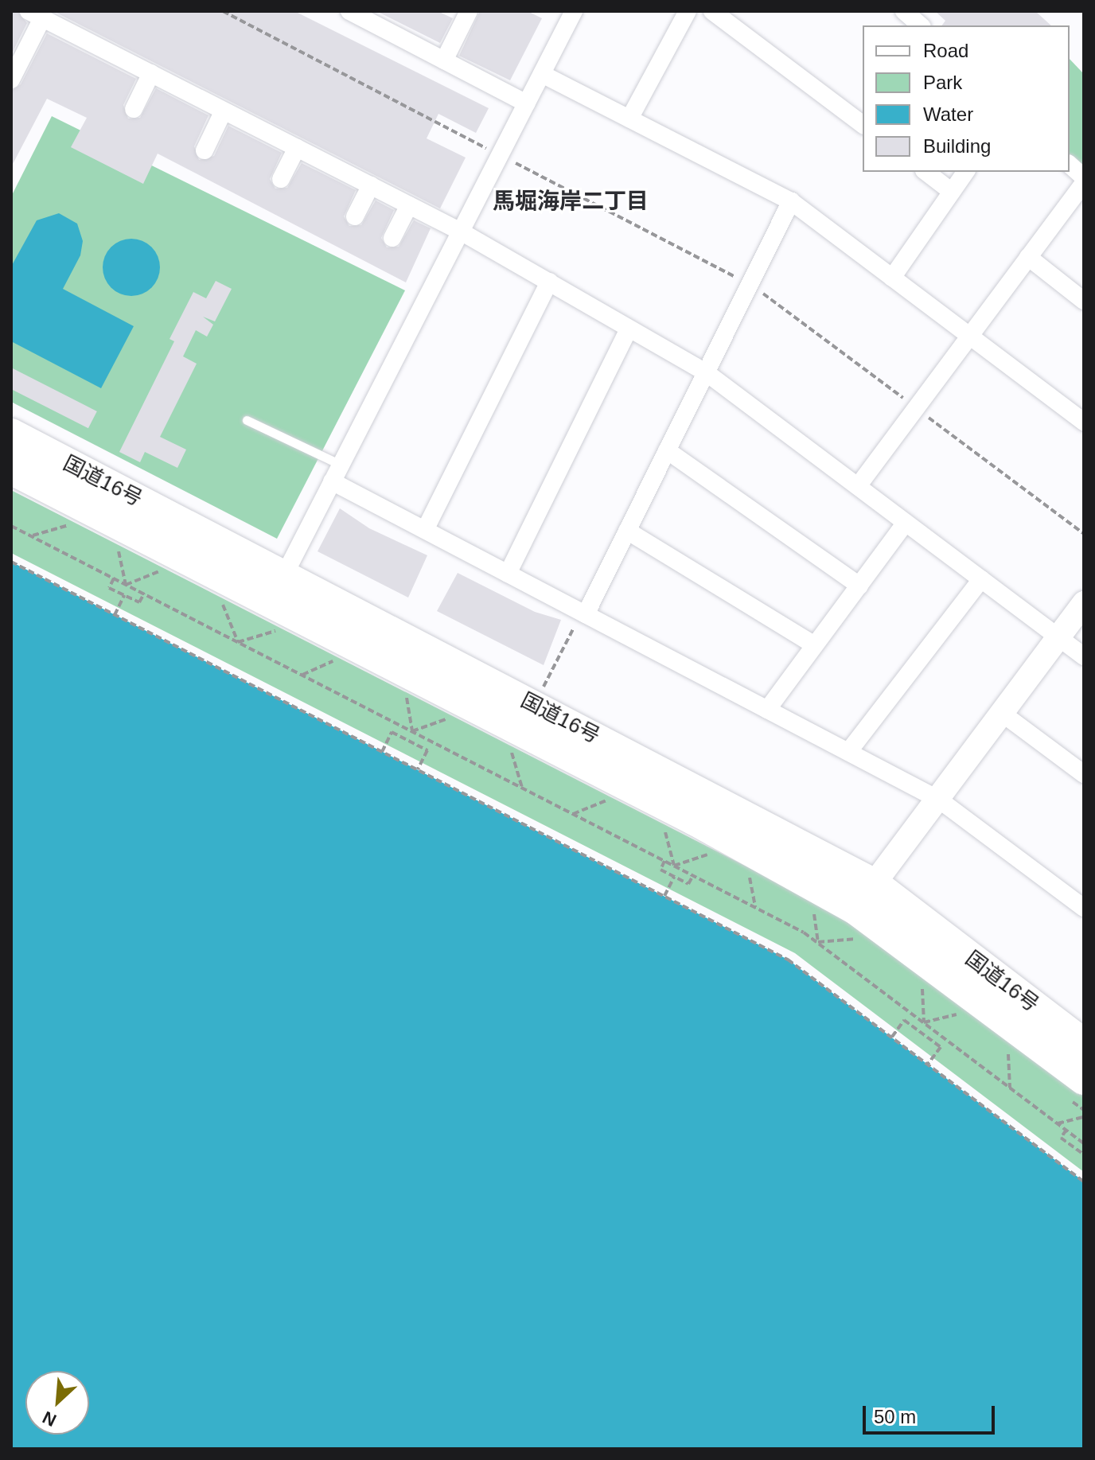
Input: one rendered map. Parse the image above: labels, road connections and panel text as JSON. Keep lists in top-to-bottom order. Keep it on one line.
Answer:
{"streets":{"highway":["国道16号"]},"districts":["馬堀海岸二丁目"],"legend":["Road","Park","Water","Building"],"scale_bar":"50 m","north":"bottom left"}
